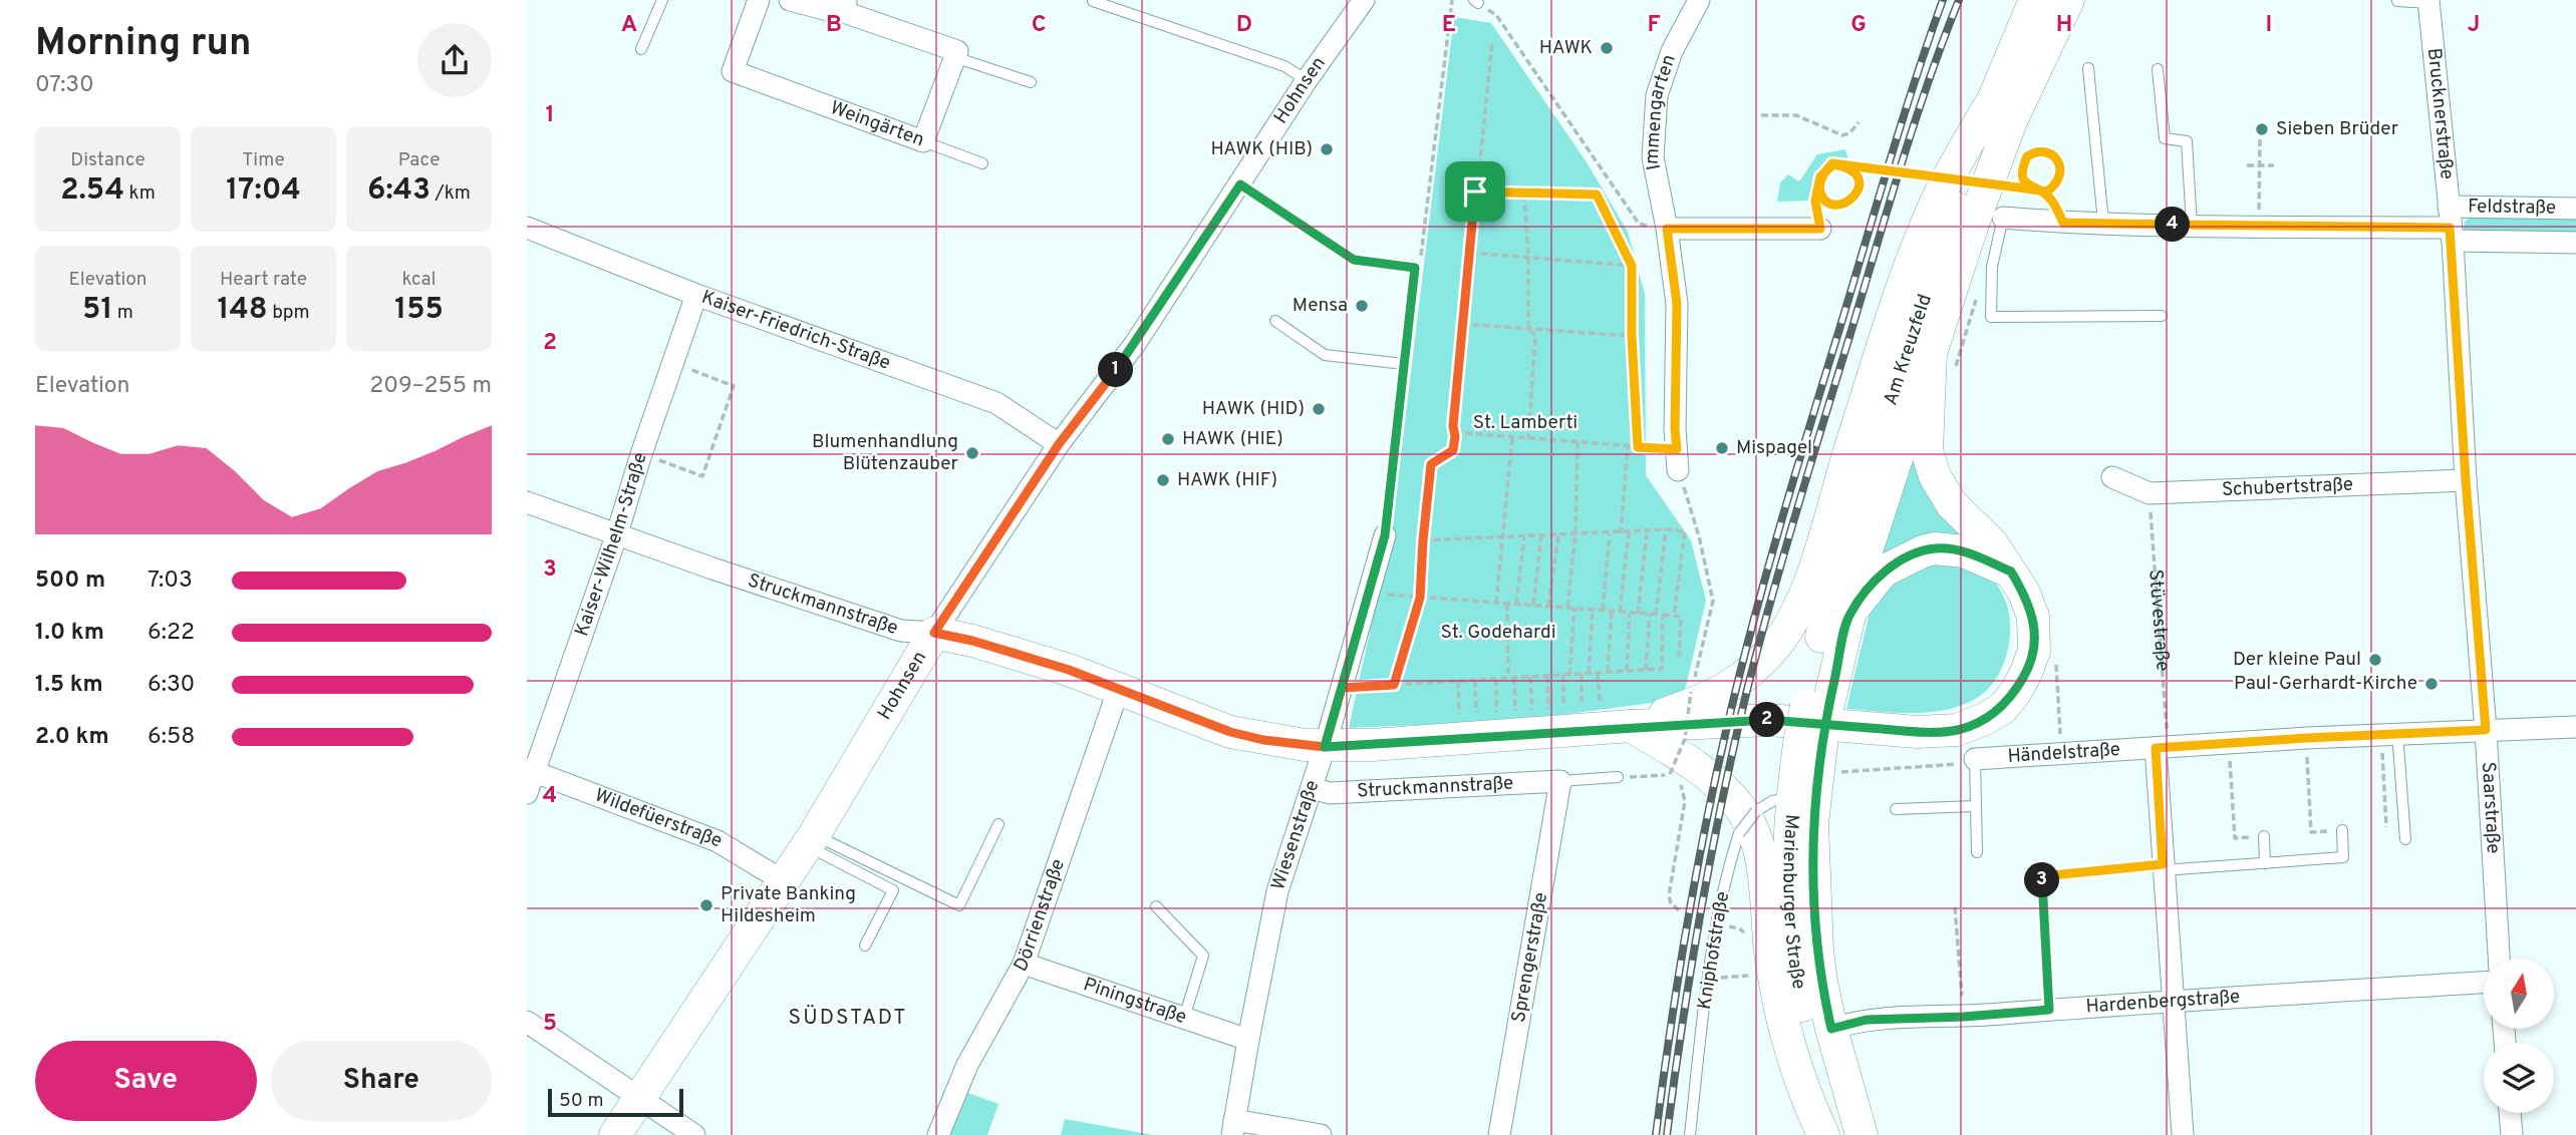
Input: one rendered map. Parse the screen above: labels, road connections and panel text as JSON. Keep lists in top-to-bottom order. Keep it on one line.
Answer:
{"streets":{"main road":["Hohnsen","Am Kreuzfeld","Struckmannstraße","Marienburger Straße"],"street":["Immengarten","Brucknerstraße","Weingärten","Feldstraße","Kaiser-Friedrich-Straße","Schubertstraße","Kaiser-Wilhelm-Straße","Händelstraße","Saarstraße","Wildefüerstraße","Wiesenstraße","Dörrienstraße","Sprengerstraße","Piningstraße","Hardenbergstraße"],"lane":["Kniphofstraße"],"path":["Stüvestraße"]},"crossings":[["Hohnsen","Kaiser-Friedrich-Straße"],["Hohnsen","Struckmannstraße"],["Hohnsen","Wildefüerstraße"],["Brucknerstraße","Feldstraße"],["Brucknerstraße","Saarstraße"],["Feldstraße","Saarstraße"],["Kaiser-Friedrich-Straße","Kaiser-Wilhelm-Straße"],["Am Kreuzfeld","Marienburger Straße"],["Schubertstraße","Stüvestraße"],["Schubertstraße","Saarstraße"],["Kaiser-Wilhelm-Straße","Struckmannstraße"],["Kaiser-Wilhelm-Straße","Wildefüerstraße"],["Struckmannstraße","Wiesenstraße"],["Struckmannstraße","Dörrienstraße"],["Struckmannstraße","Sprengerstraße"],["Stüvestraße","Händelstraße"],["Händelstraße","Saarstraße"],["Wiesenstraße","Piningstraße"],["Marienburger Straße","Kniphofstraße"],["Marienburger Straße","Hardenbergstraße"],["Dörrienstraße","Piningstraße"]],"districts":["SÜDSTADT"],"parks":["St. Lamberti","St. Godehardi"],"places":["HAWK","Sieben Brüder","HAWK (HIB)","Mensa","HAWK (HID)","HAWK (HIE)","Mispagel","Blumenhandlung Blütenzauber","HAWK (HIF)","Der kleine Paul","Paul-Gerhardt-Kirche","Private Banking Hildesheim"],"scale_bar":"50 m","north":"top","page":{"heading":["Morning run","07:30"],"stats":[["Distance","2.54 km"],["Time","17:04"],["Pace","6:43 /km"],["Elevation","51 m"],["Heart rate","148 bpm"],["kcal","155"]],"pins":["4","1","2","3"],"chart":["Elevation","209–255 m"],"list":[{"name":"500 m","note":"7:03"},{"name":"1.0 km","note":"6:22"},{"name":"1.5 km","note":"6:30"},{"name":"2.0 km","note":"6:58"}],"buttons":["Save","Share"],"scale":"50 m"},"grid":{"columns":["A","B","C","D","E","F","G","H","I","J"],"rows":["1","2","3","4","5"]}}
